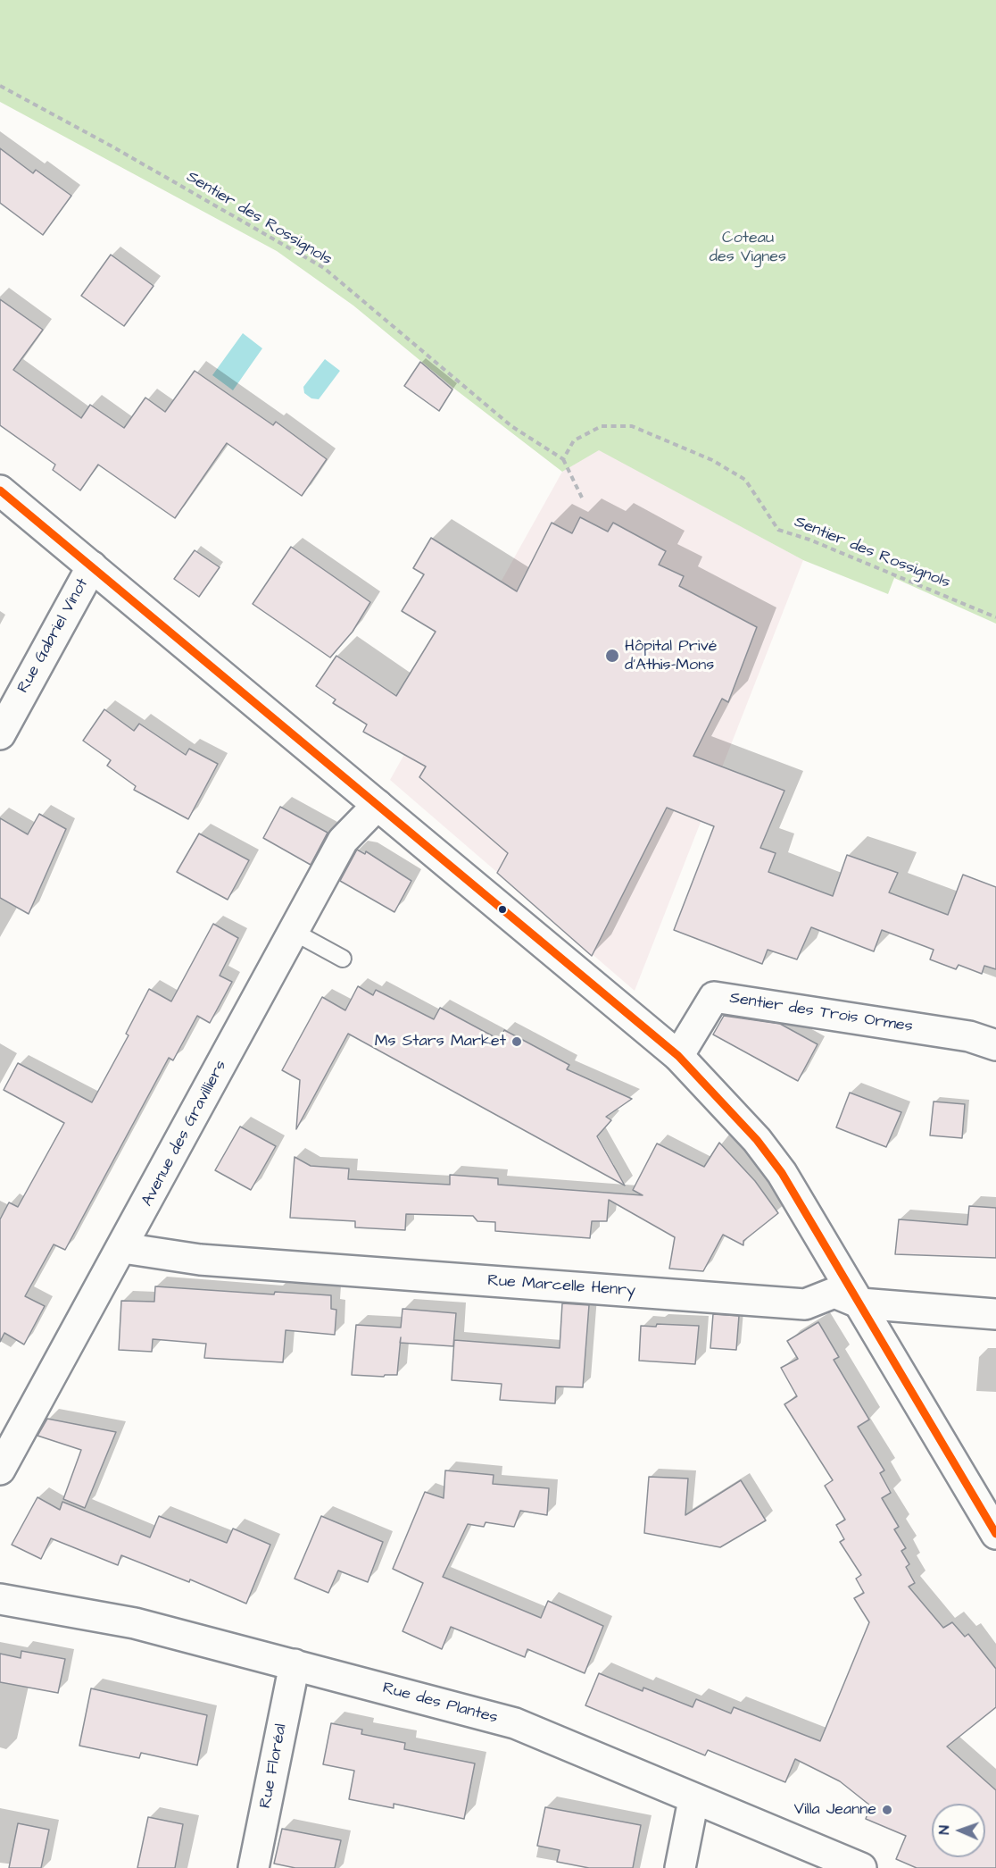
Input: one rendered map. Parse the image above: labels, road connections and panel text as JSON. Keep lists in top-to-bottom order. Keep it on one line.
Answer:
{"streets":{"street":["Rue Gabriel Vinot","Sentier des Trois Ormes","Avenue des Gravilliers","Rue Marcelle Henry","Rue des Plantes","Rue Floréal"],"path":["Sentier des Rossignols"]},"crossings":[["Avenue des Gravilliers","Rue Marcelle Henry"],["Rue des Plantes","Rue Floréal"]],"parks":["Coteau des Vignes"],"places":["Hôpital Privé d'Athis-Mons","Ms Stars Market","Villa Jeanne"],"north":"left"}
